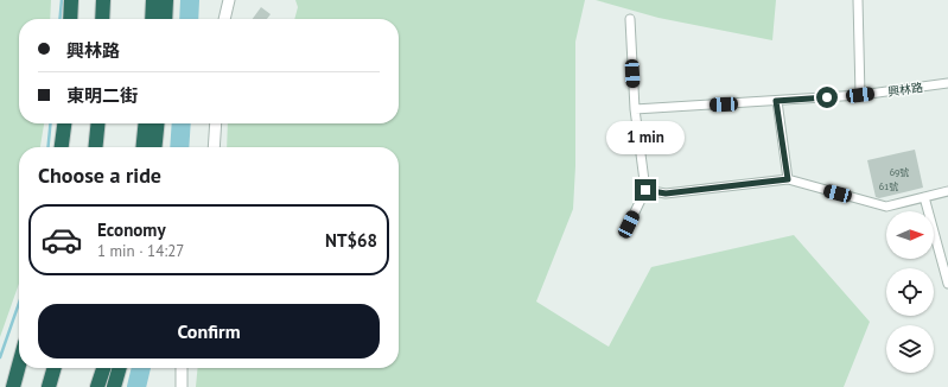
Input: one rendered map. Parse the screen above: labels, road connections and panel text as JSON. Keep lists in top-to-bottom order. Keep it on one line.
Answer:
{"streets":{"street":["興林路"]},"house_numbers":["69號","61號"],"north":"right","page":{"banner":["興林路","東明二街"],"bubble":"1 min","heading":"Choose a ride","list":[{"name":"Economy","note":"1 min · 14:27","value":"NT$68"}],"buttons":"Confirm"}}
